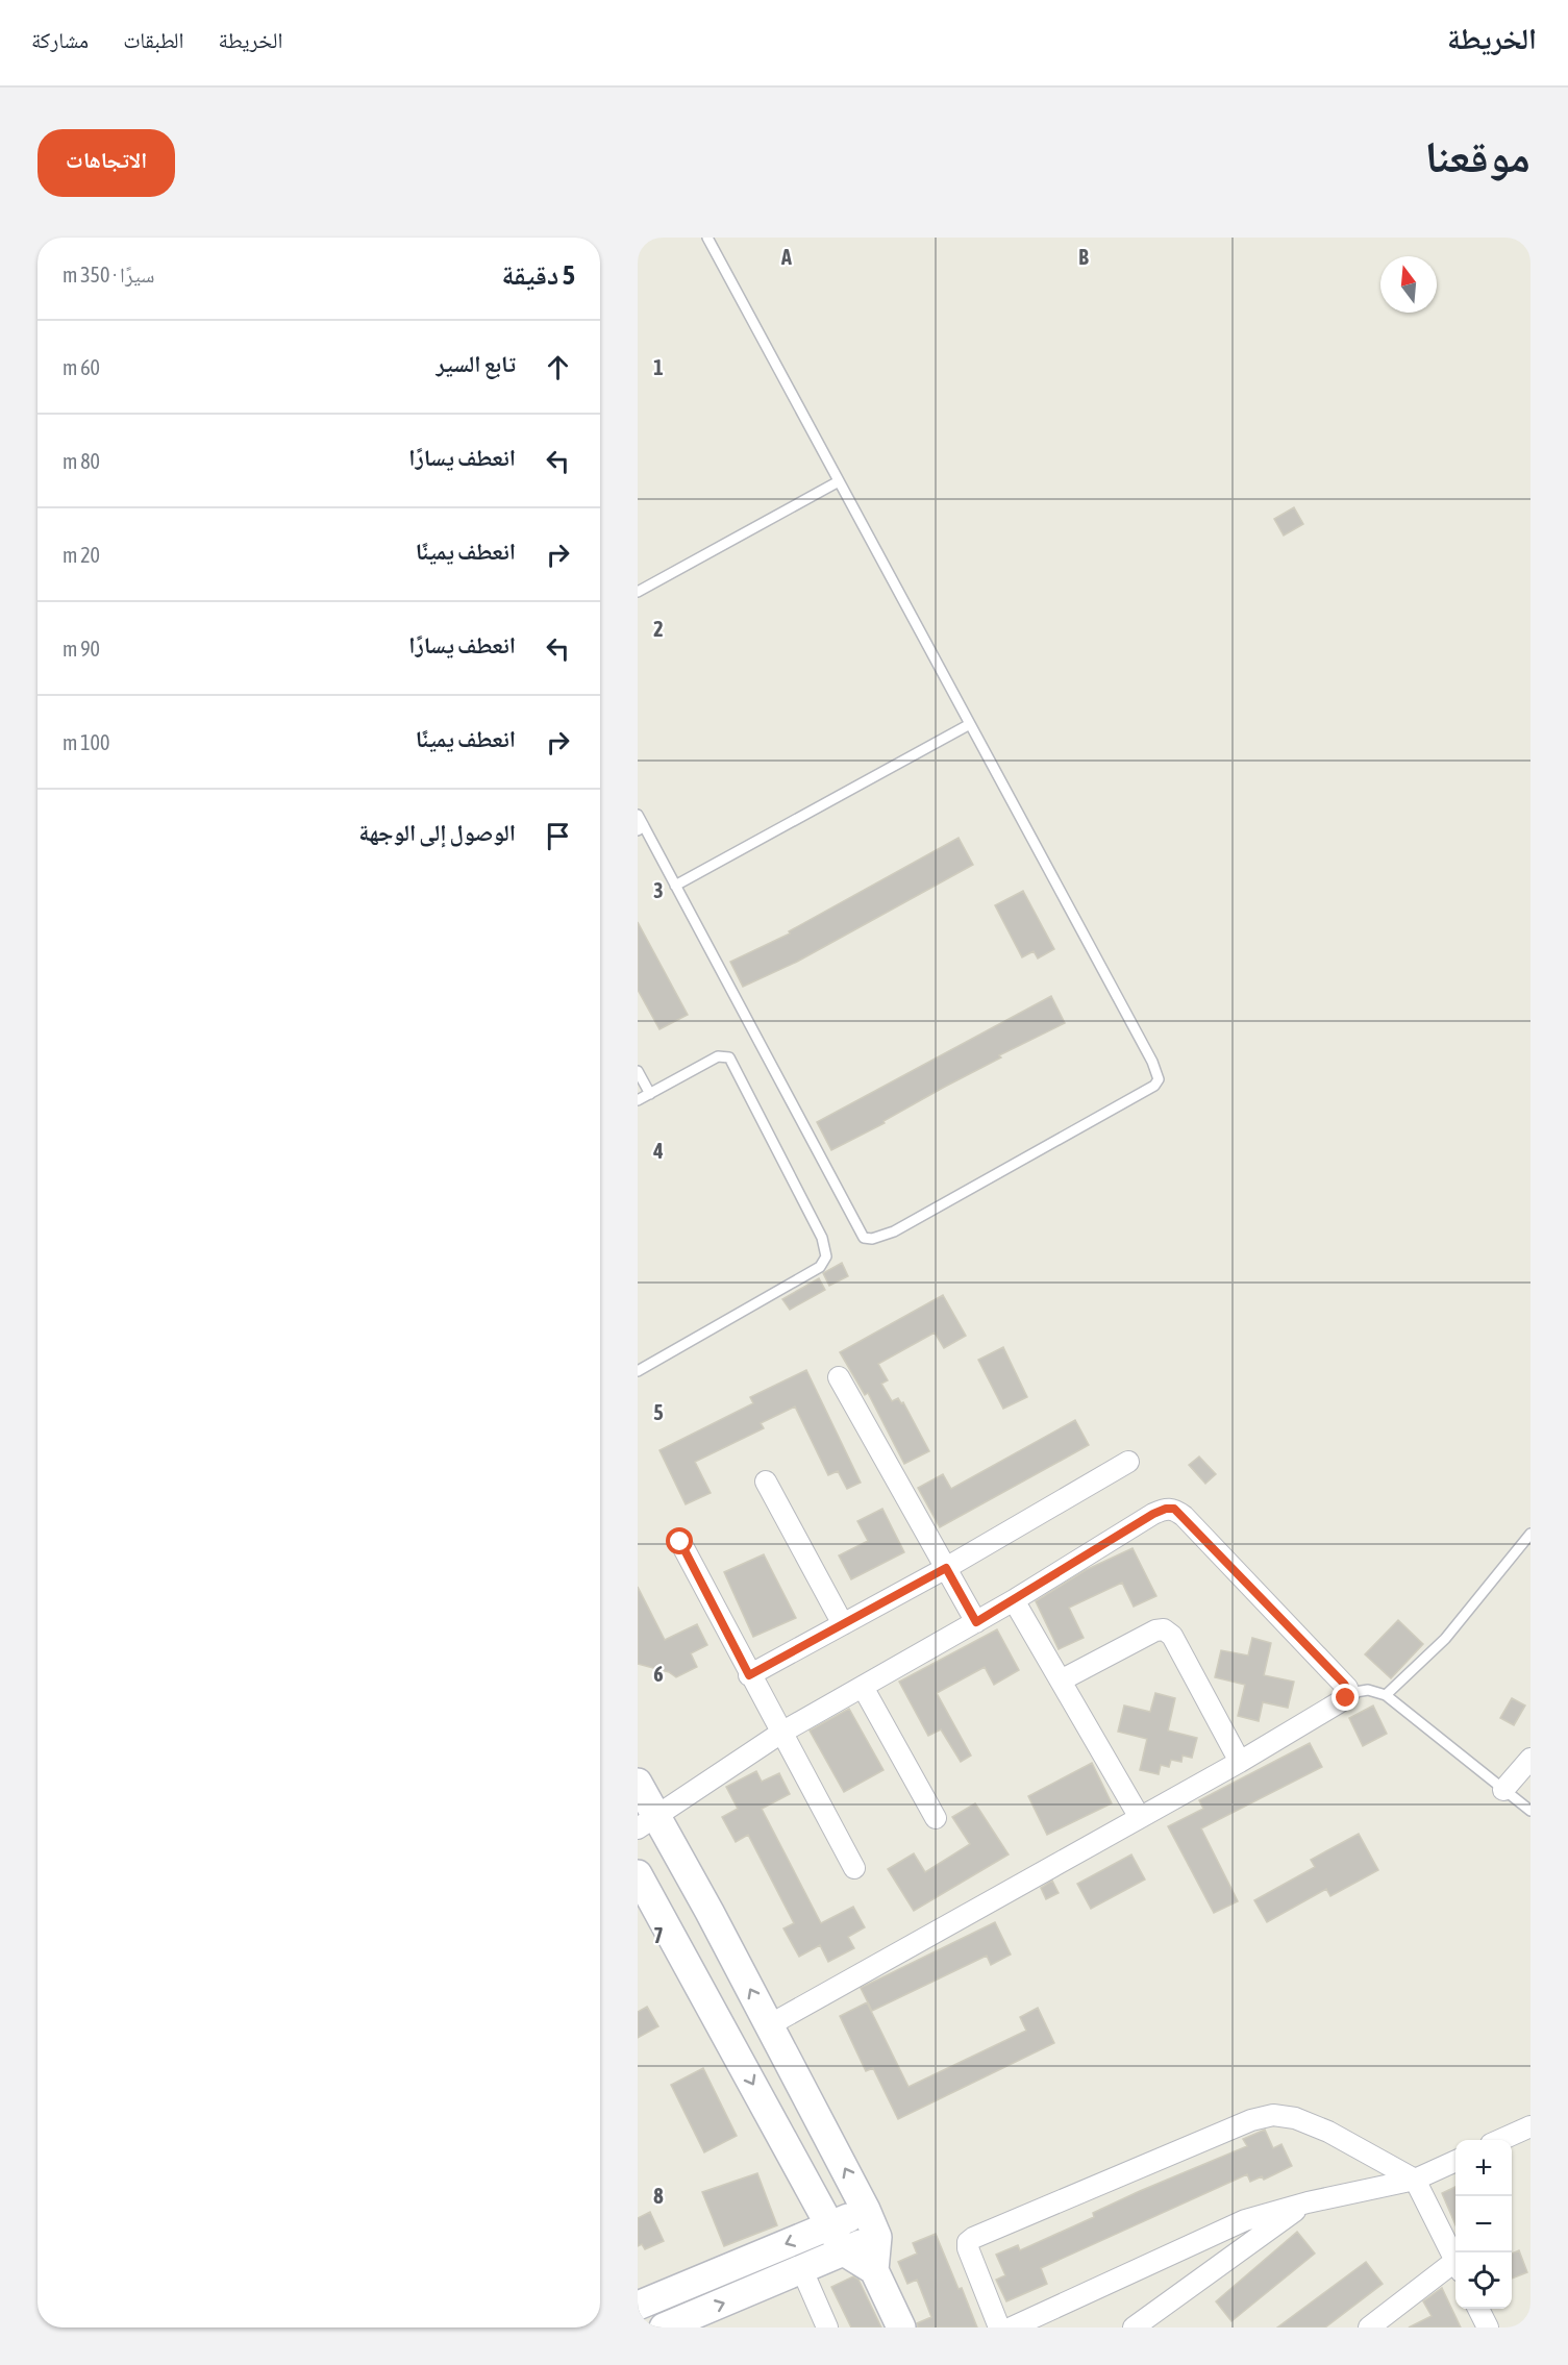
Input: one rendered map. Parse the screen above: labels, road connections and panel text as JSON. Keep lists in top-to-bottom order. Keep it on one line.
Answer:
{"north":"top","page":{"header":"الخريطة","nav":["الخريطة","الطبقات","مشاركة"],"title":"موقعنا","buttons":"الاتجاهات","heading":["5 دقيقة","سيرًا · 350 m"],"list":[["تابع السير","60 m"],["انعطف يسارًا","80 m"],["انعطف يمينًا","20 m"],["انعطف يسارًا","90 m"],["انعطف يمينًا","100 m"],"الوصول إلى الوجهة"],"map_buttons":["+","−"]},"grid":{"columns":["A","B"],"rows":["1","2","3","4","5","6","7","8"]}}
